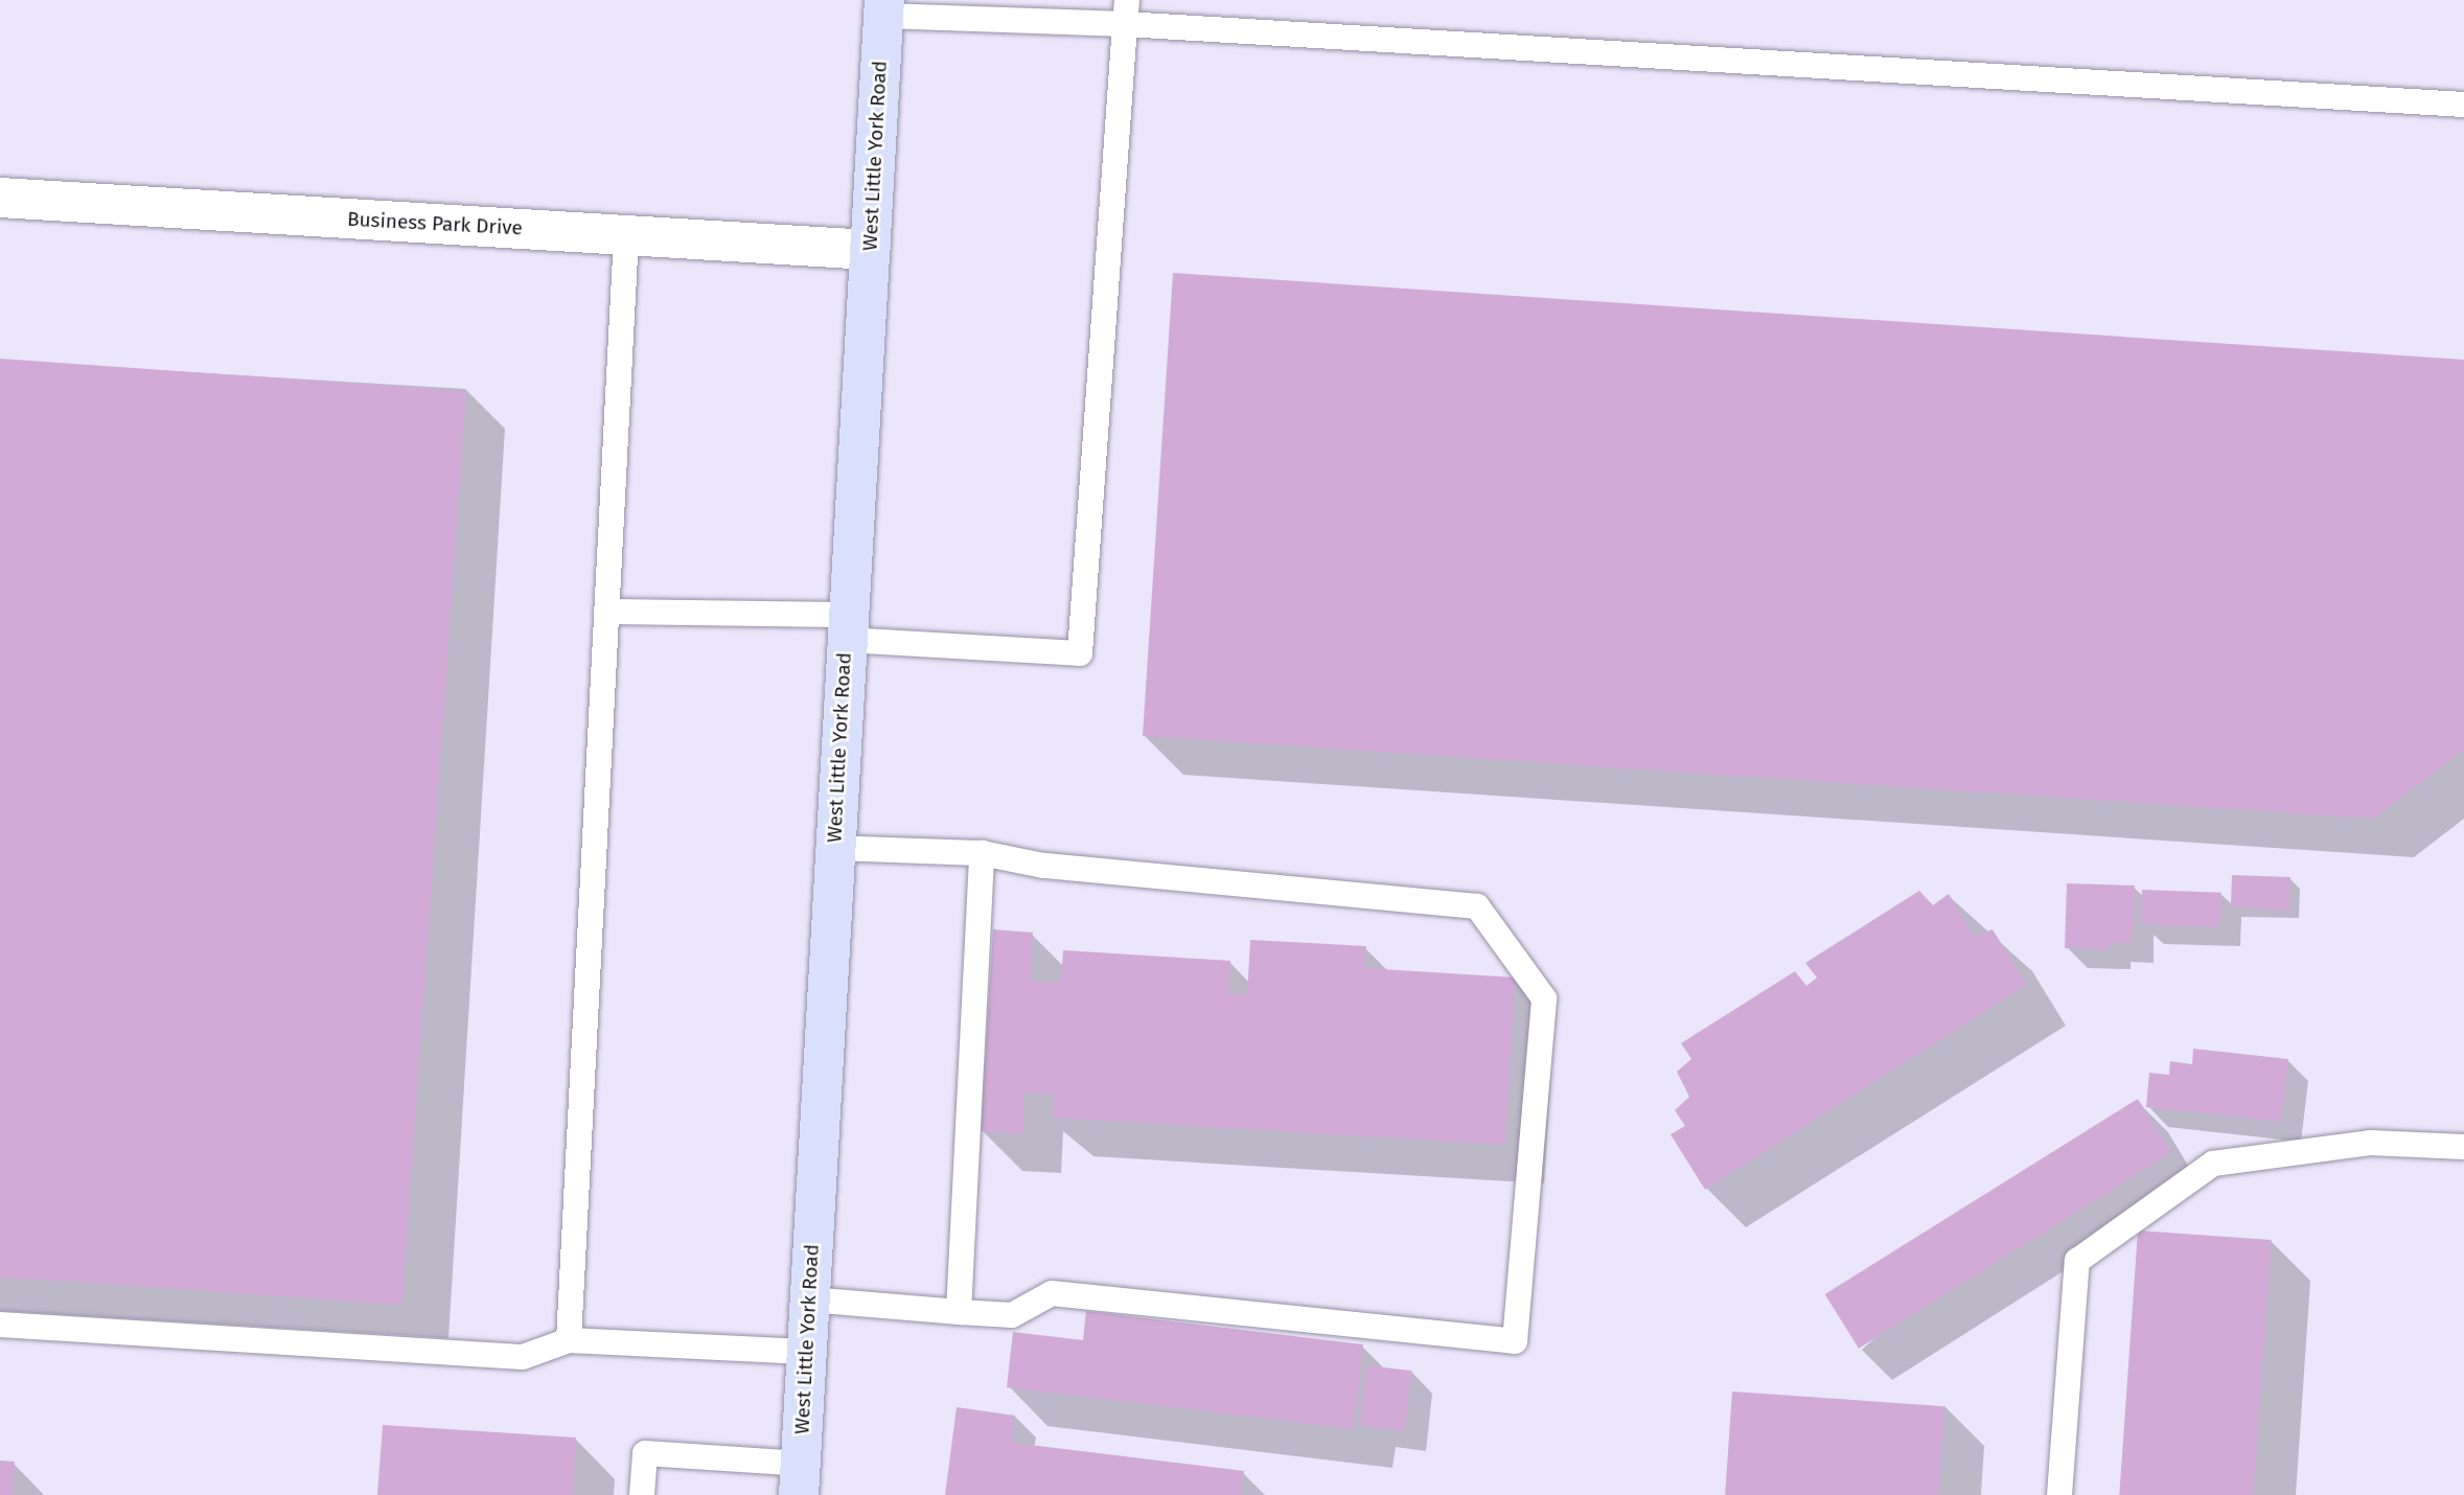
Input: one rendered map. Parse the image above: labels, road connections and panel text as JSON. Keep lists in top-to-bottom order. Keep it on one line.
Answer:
{"streets":{"main road":["West Little York Road"],"street":["Business Park Drive"]},"crossings":[["West Little York Road","Business Park Drive"]]}
